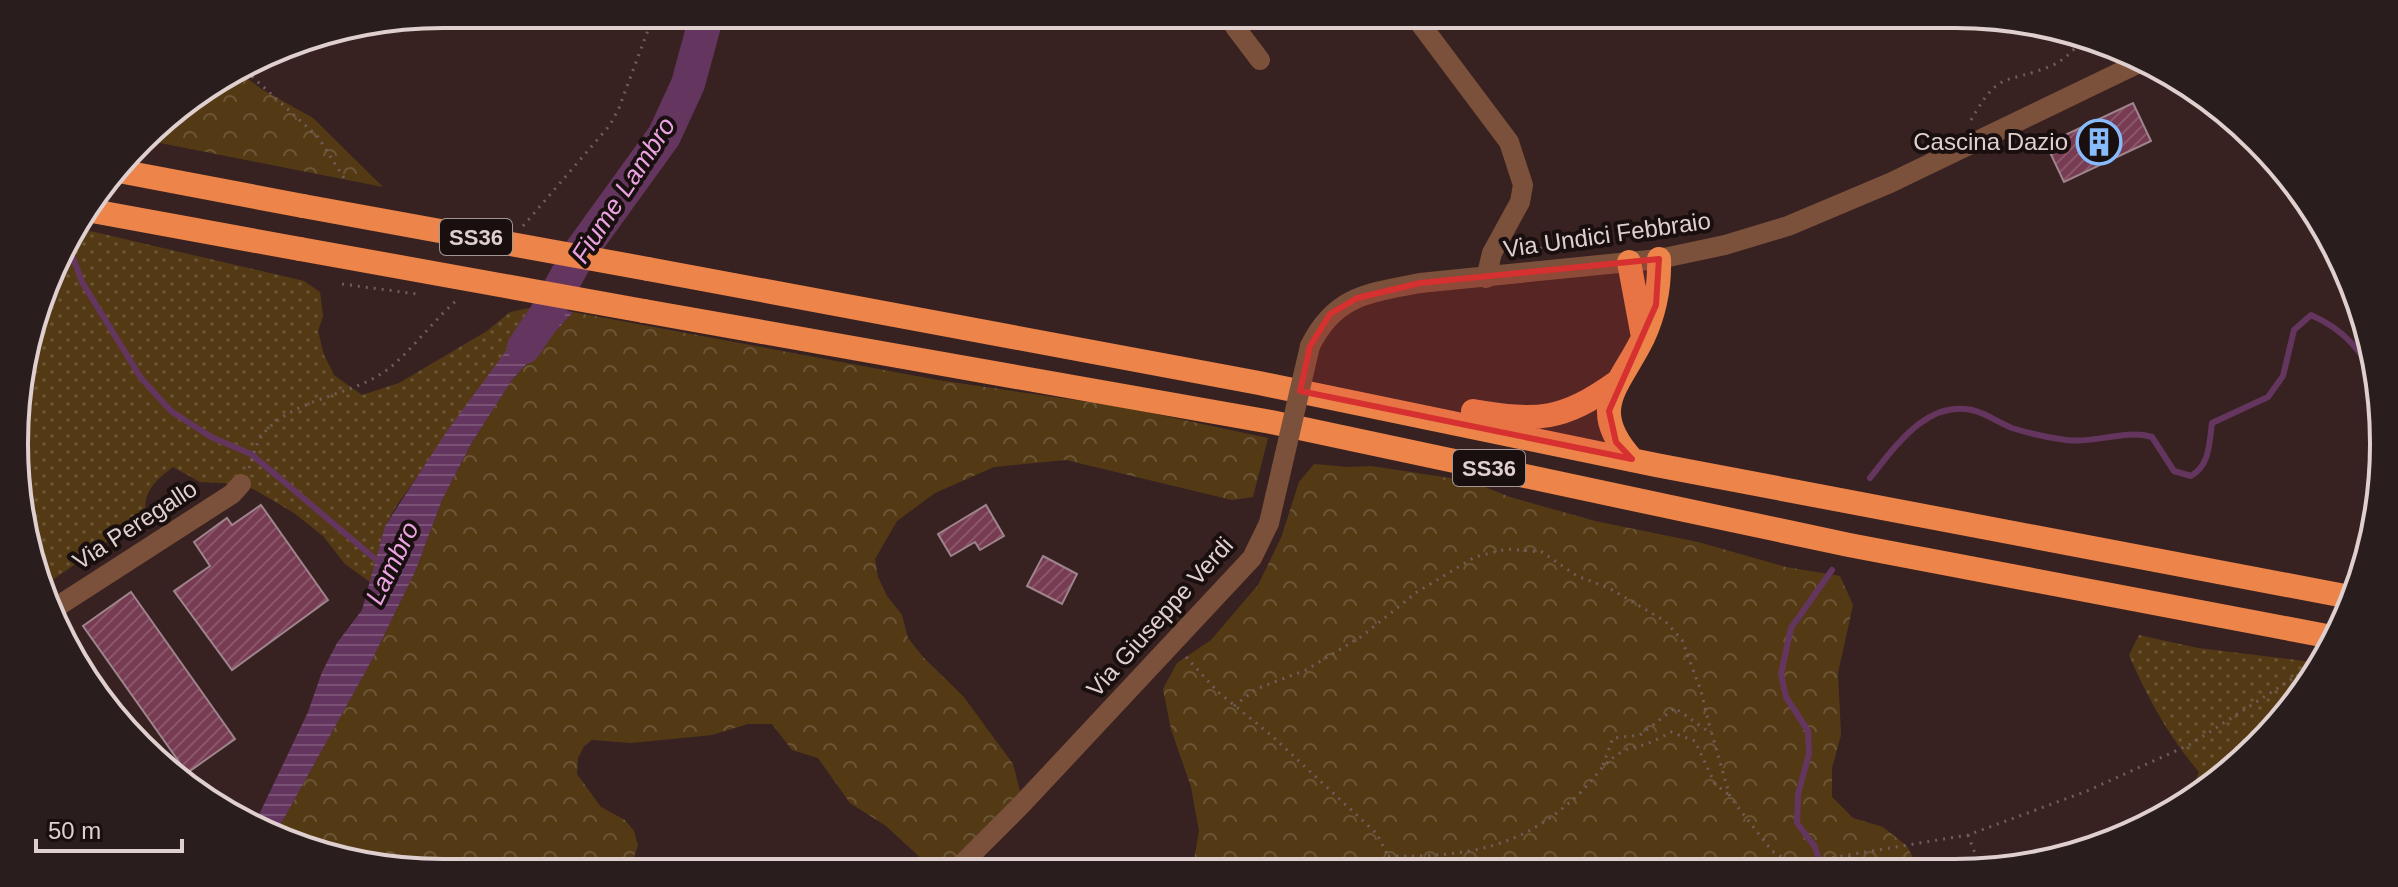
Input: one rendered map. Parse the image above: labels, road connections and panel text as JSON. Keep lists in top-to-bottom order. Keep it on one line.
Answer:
{"streets":{"highway":["SS36"],"street":["Via Undici Febbraio","Via Peregallo","Via Giuseppe Verdi"]},"crossings":[["Via Undici Febbraio","Via Giuseppe Verdi"]],"water":["Fiume Lambro","Lambro"],"places":{"building":["Cascina Dazio"]},"scale_bar":"50 m"}
